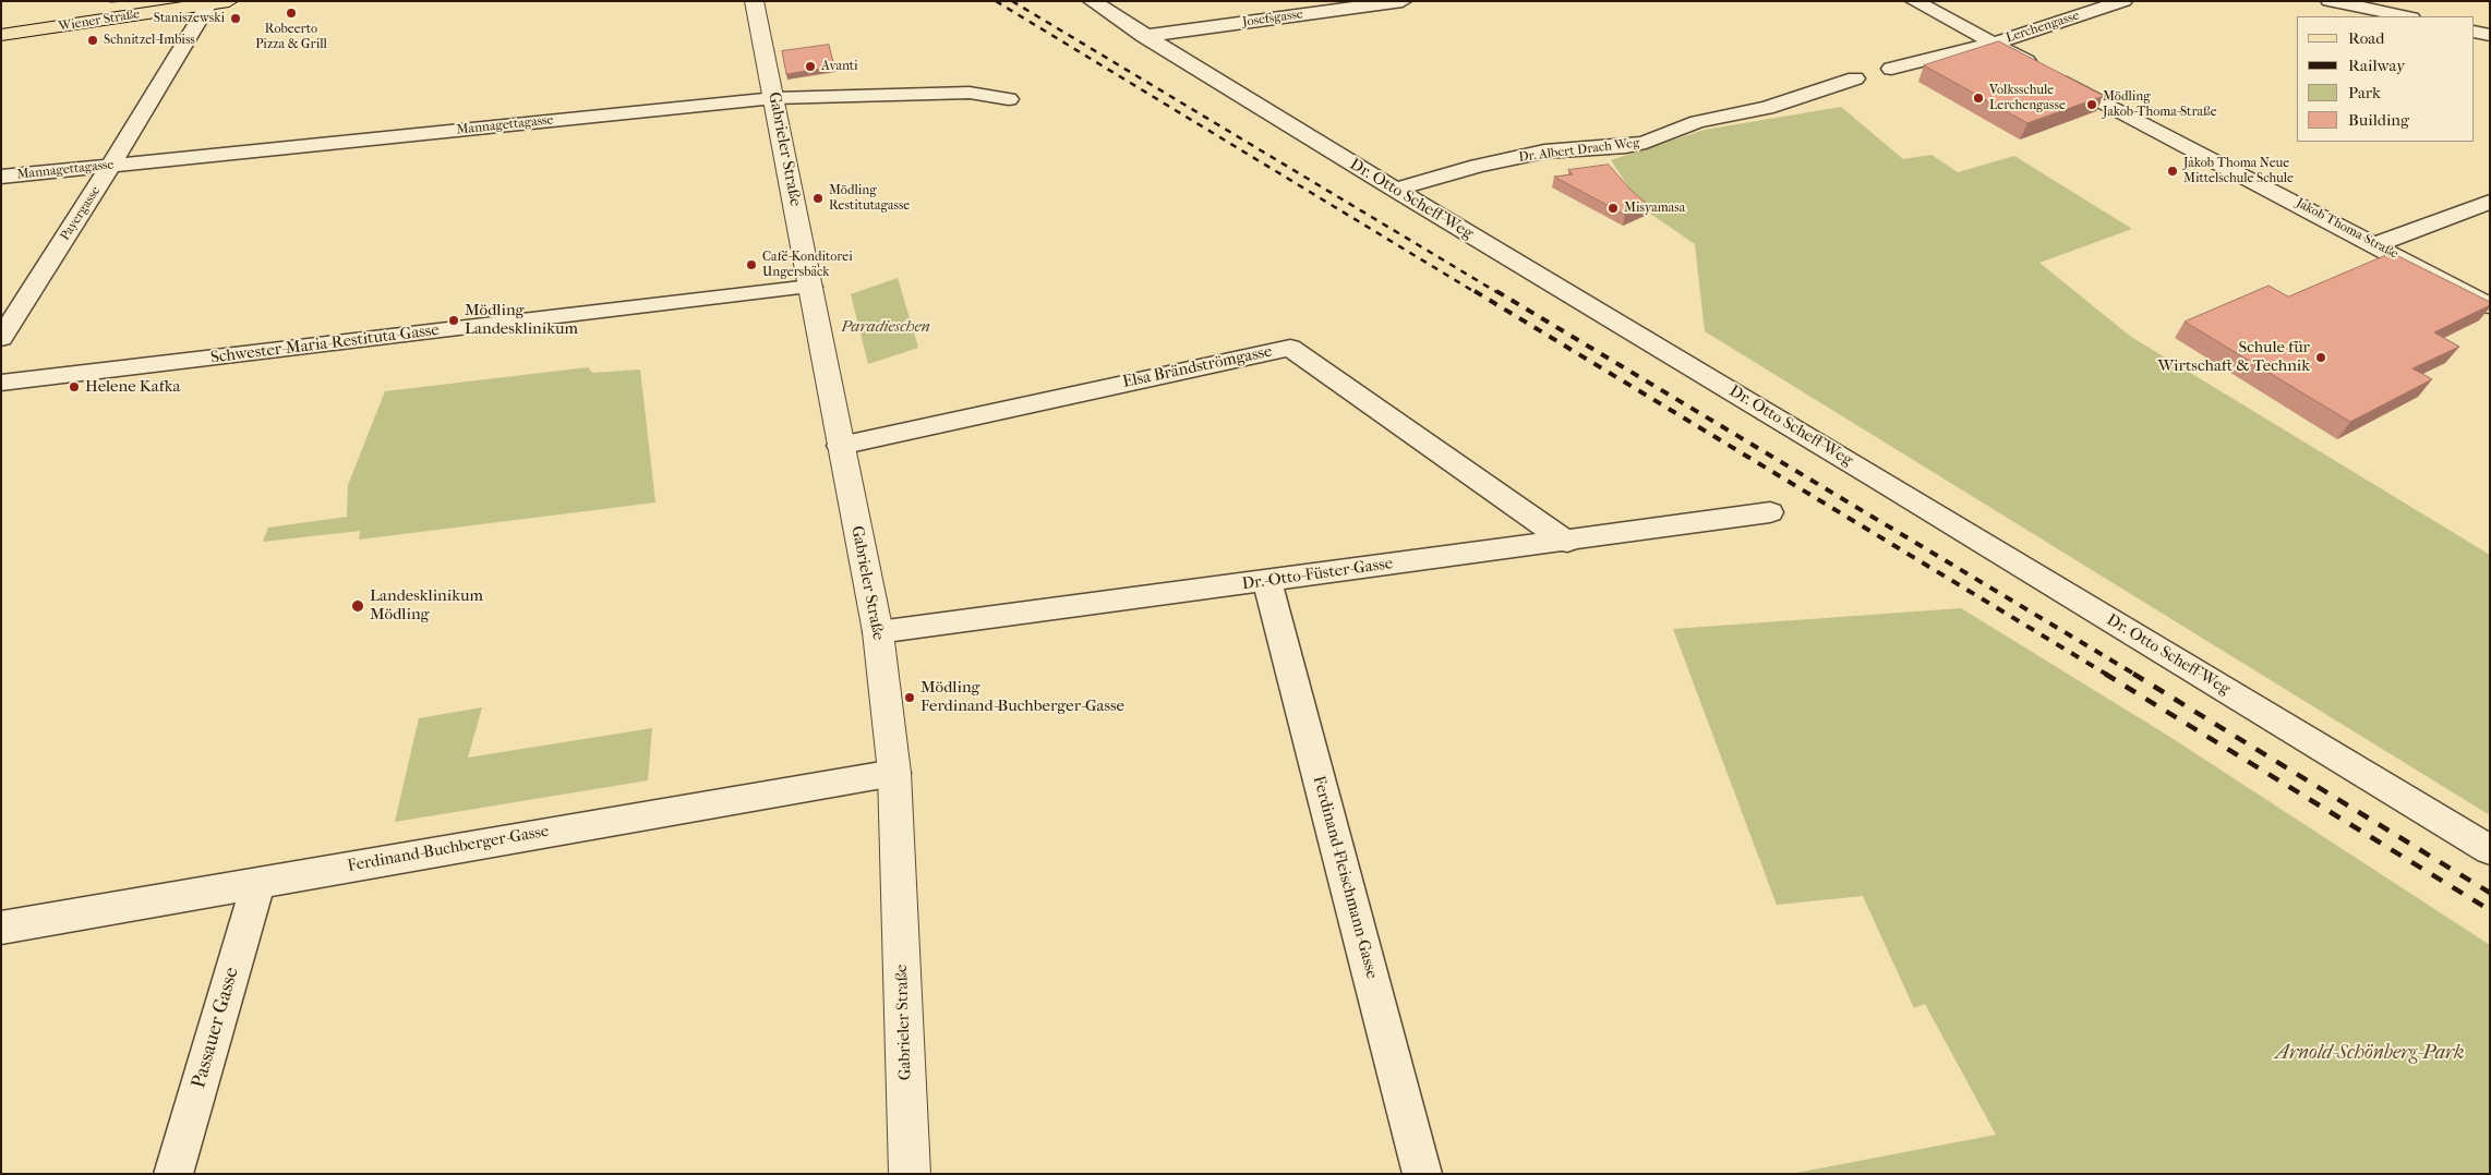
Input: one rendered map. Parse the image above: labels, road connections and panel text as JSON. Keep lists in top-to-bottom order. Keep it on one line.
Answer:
{"streets":{"main road":["Wiener Straße"],"street":["Josefsgasse","Lerchengasse","Mannagettagasse","Gabrieler Straße","Dr. Albert Drach Weg","Dr. Otto Scheff-Weg","Payergasse","Jakob Thoma-Straße","Schwester-Maria-Restituta-Gasse","Elsa Brändströmgasse","Dr.-Otto-Füster-Gasse","Ferdinand-Buchberger-Gasse","Ferdinand-Fleischmann-Gasse","Passauer Gasse"]},"crossings":[["Josefsgasse","Dr. Otto Scheff-Weg"],["Wiener Straße","Payergasse"],["Lerchengasse","Jakob Thoma-Straße"],["Mannagettagasse","Gabrieler Straße"],["Mannagettagasse","Payergasse"],["Gabrieler Straße","Schwester-Maria-Restituta-Gasse"],["Gabrieler Straße","Elsa Brändströmgasse"],["Gabrieler Straße","Dr.-Otto-Füster-Gasse"],["Gabrieler Straße","Ferdinand-Buchberger-Gasse"],["Dr. Albert Drach Weg","Dr. Otto Scheff-Weg"],["Elsa Brändströmgasse","Dr.-Otto-Füster-Gasse"],["Dr.-Otto-Füster-Gasse","Ferdinand-Fleischmann-Gasse"],["Ferdinand-Buchberger-Gasse","Passauer Gasse"]],"parks":["Paradieschen","Arnold-Schönberg-Park"],"places":["Robeerto Pizza & Grill","Staniszewski","Schnitzel-Imbiss","Avanti","Volksschule Lerchengasse","Mödling Jakob-Thoma-Straße","Jakob Thoma Neue Mittelschule Schule","Mödling Restitutagasse","Misyamasa","Café-Konditorei Ungersbäck","Mödling Landesklinikum","Schule für Wirtschaft & Technik","Helene Kafka","Landesklinikum Mödling","Mödling Ferdinand-Buchberger-Gasse"],"legend":["Road","Railway","Park","Building"]}
